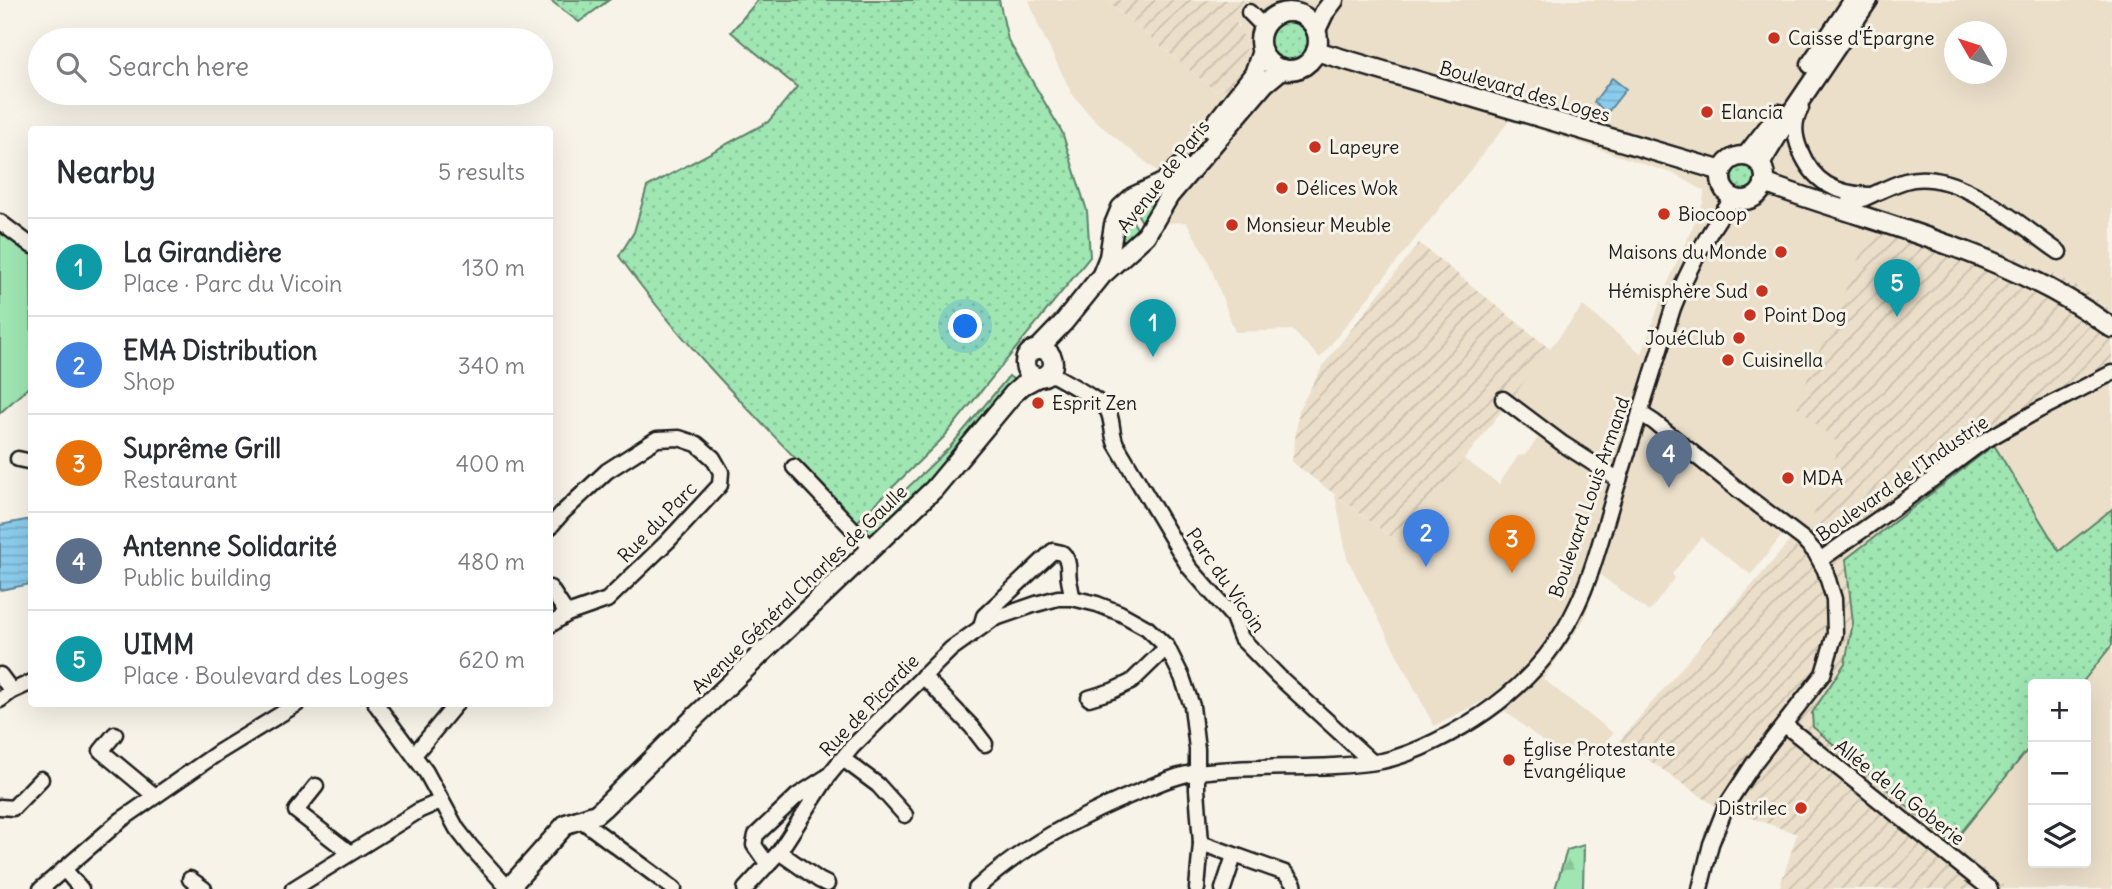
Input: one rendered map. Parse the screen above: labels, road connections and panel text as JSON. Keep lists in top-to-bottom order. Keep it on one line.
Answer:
{"streets":{"main road":["Boulevard des Loges","Avenue de Paris","Avenue Général Charles de Gaulle"],"street":["Boulevard de l'Industrie","Boulevard Louis Armand","Rue du Parc","Parc du Vicoin","Rue de Picardie","Allée de la Goberie"]},"crossings":[["Boulevard des Loges","Avenue de Paris"],["Boulevard des Loges","Boulevard Louis Armand"],["Avenue de Paris","Parc du Vicoin"],["Avenue de Paris","Avenue Général Charles de Gaulle"],["Boulevard de l'Industrie","Allée de la Goberie"],["Boulevard Louis Armand","Parc du Vicoin"],["Boulevard Louis Armand","Rue de Picardie"],["Parc du Vicoin","Avenue Général Charles de Gaulle"]],"places":["Caisse d'Épargne","Elancia","Lapeyre","Délices Wok","Biocoop","Monsieur Meuble","Maisons du Monde","Hémisphère Sud","Point Dog","JouéClub","Cuisinella","Esprit Zen","MDA","Église Protestante Évangélique","Distrilec"],"north":"top left","page":{"search":"Search here","heading":["Nearby","5 results"],"list":[{"mark":"1","name":"La Girandière","note":"Place · Parc du Vicoin","value":"130 m"},{"mark":"2","name":"EMA Distribution","note":"Shop","value":"340 m"},{"mark":"3","name":"Suprême Grill","note":"Restaurant","value":"400 m"},{"mark":"4","name":"Antenne Solidarité","note":"Public building","value":"480 m"},{"mark":"5","name":"UIMM","note":"Place · Boulevard des Loges","value":"620 m"}],"pins":["5","1","4","2","3"],"map_buttons":["+","−"]}}
